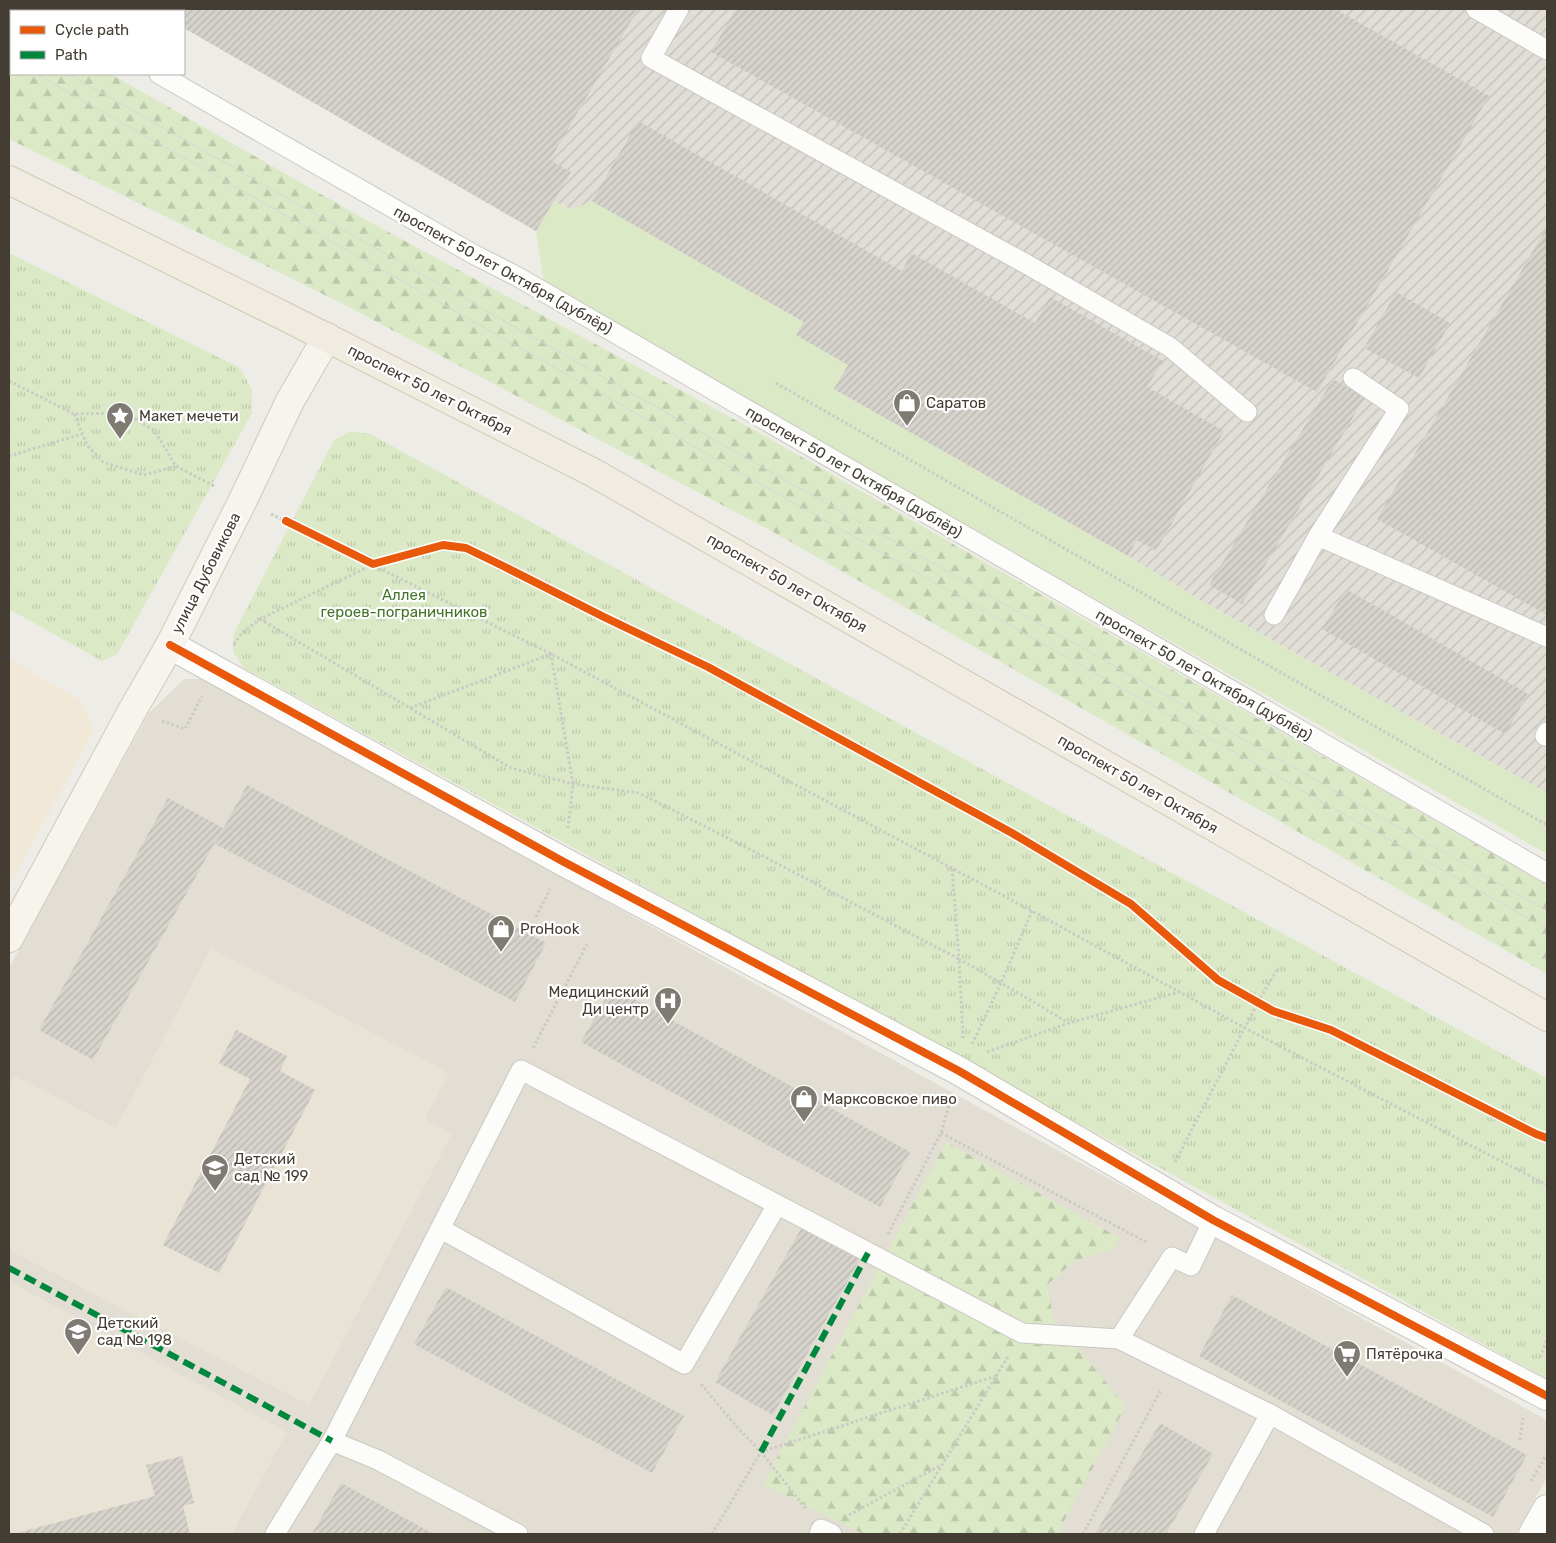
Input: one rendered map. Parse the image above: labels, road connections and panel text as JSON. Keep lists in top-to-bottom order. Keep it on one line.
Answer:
{"streets":{"main road":["проспект 50 лет Октября"],"street":["улица Дубовикова"],"lane":["проспект 50 лет Октября (дублёр)"]},"crossings":[["проспект 50 лет Октября","улица Дубовикова"]],"parks":["Аллея героев-пограничников"],"places":{"shop":["Саратов","ProHook","Марксовское пиво"],"place":["Макет мечети"],"hospital":["Медицинский Ди центр"],"school or university":["Детский сад № 199","Детский сад № 198"],"supermarket":["Пятёрочка"]},"legend":["Cycle path","Path"]}
